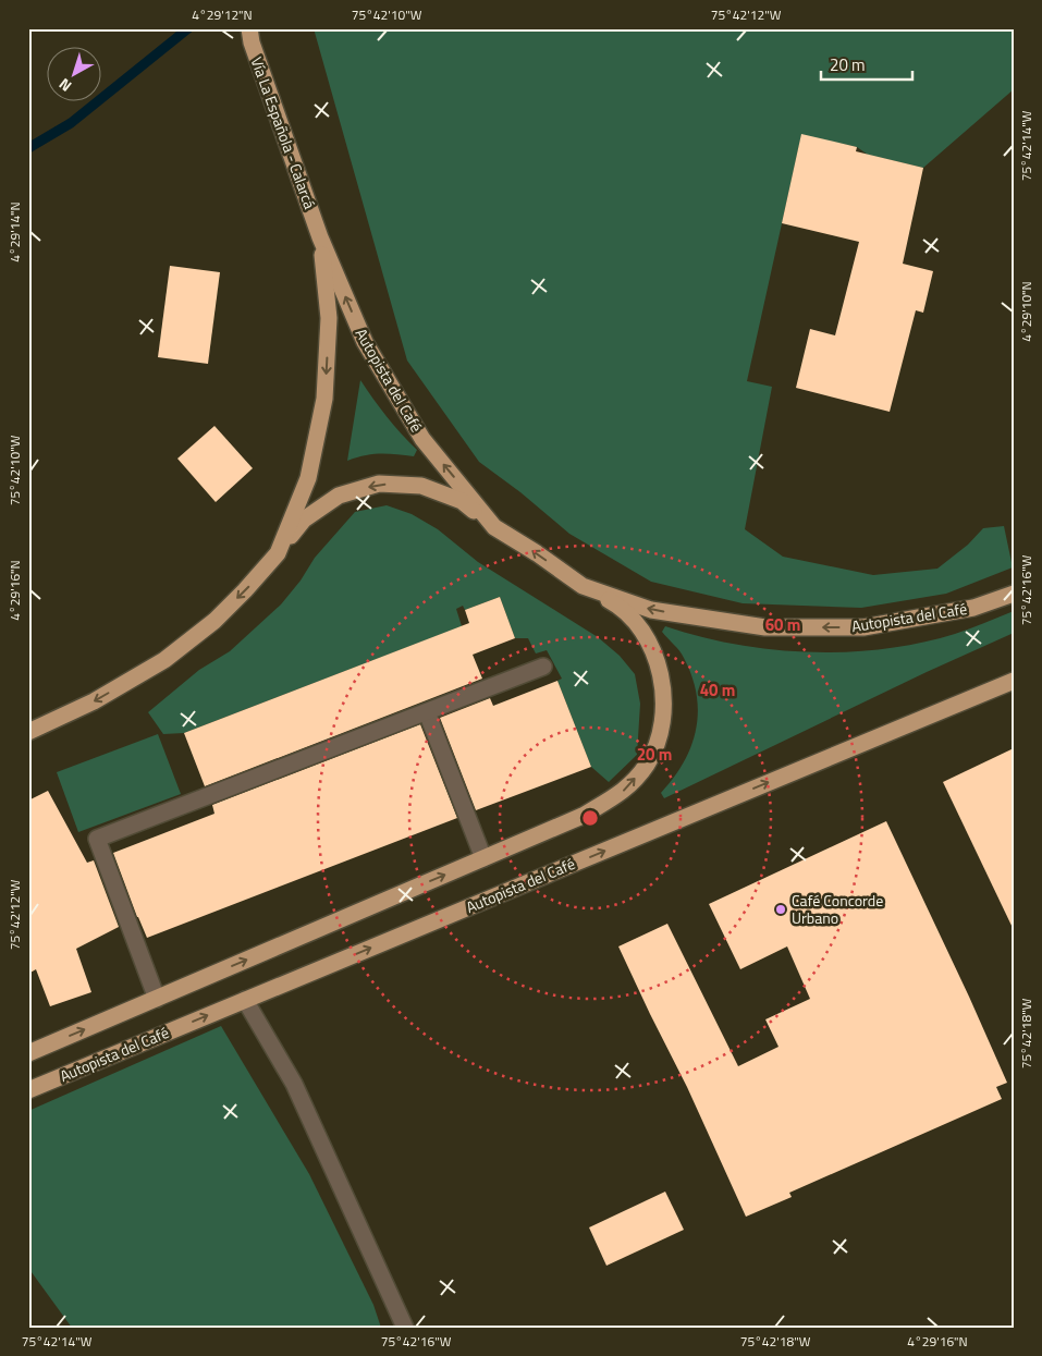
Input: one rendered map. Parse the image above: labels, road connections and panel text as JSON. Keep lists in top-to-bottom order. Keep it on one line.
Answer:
{"streets":{"highway":["Vía La Española - Calarcá","Autopista del Café"]},"crossings":[["Vía La Española - Calarcá","Autopista del Café"]],"places":["Café Concorde Urbano"],"scale_bar":"20 m","north":"bottom left","coordinates":["4°29'12\"N","75°42'10\"W","75°42'12\"W","75°42'14\"W","4°29'14\"N","4°29'10\"N","75°42'16\"W","4°29'16\"N","75°42'18\"W"],"rings":["60 m","40 m","20 m"]}
